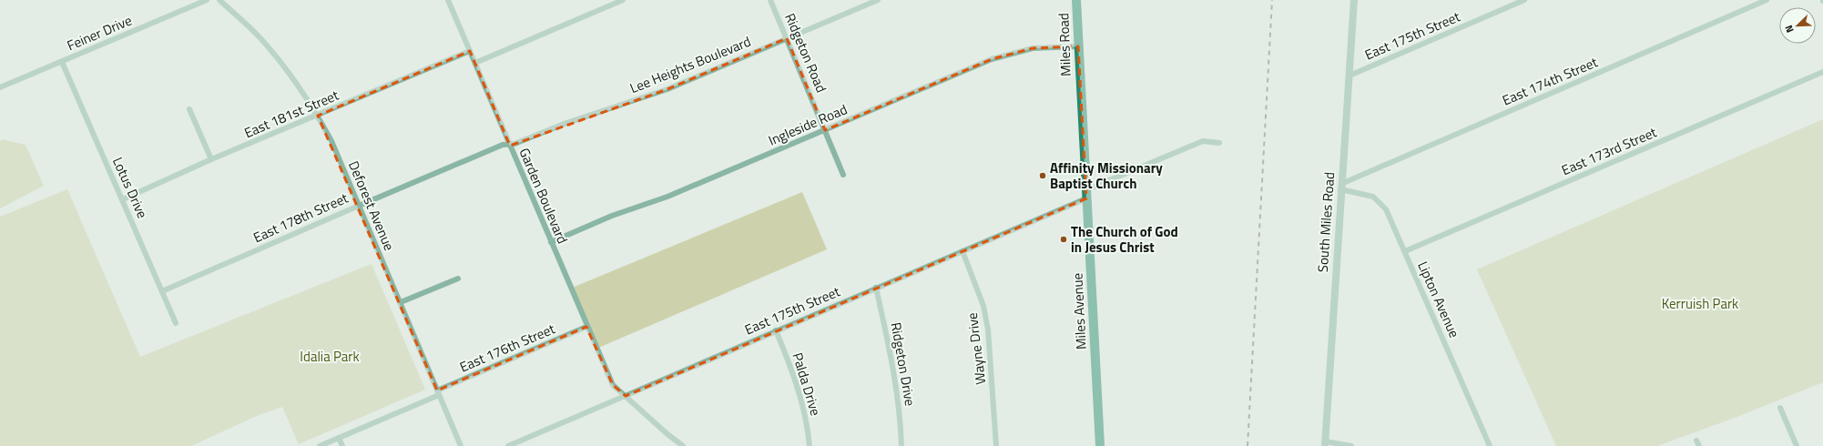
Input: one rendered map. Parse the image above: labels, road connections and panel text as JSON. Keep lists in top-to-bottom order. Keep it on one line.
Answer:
{"streets":{"main road":["Miles Road","Miles Avenue"],"street":["Feiner Drive","East 175th Street","Ridgeton Road","Lee Heights Boulevard","East 174th Street","East 181st Street","Ingleside Road","East 173rd Street","Lotus Drive","Garden Boulevard","Deforest Avenue","East 178th Street","South Miles Road","Lipton Avenue","East 176th Street","Wayne Drive","Ridgeton Drive","Palda Drive"]},"crossings":[["Feiner Drive","Lotus Drive"],["East 175th Street","Garden Boulevard"],["East 175th Street","South Miles Road"],["East 175th Street","Miles Avenue"],["East 175th Street","Wayne Drive"],["East 175th Street","Ridgeton Drive"],["East 175th Street","Palda Drive"],["Miles Road","Ingleside Road"],["Miles Road","Miles Avenue"],["Ridgeton Road","Lee Heights Boulevard"],["Ridgeton Road","Ingleside Road"],["Lee Heights Boulevard","Garden Boulevard"],["Lee Heights Boulevard","East 178th Street"],["East 174th Street","South Miles Road"],["East 174th Street","Lipton Avenue"],["East 181st Street","Lotus Drive"],["East 181st Street","Garden Boulevard"],["East 181st Street","Deforest Avenue"],["Ingleside Road","Garden Boulevard"],["East 173rd Street","Lipton Avenue"],["Lotus Drive","East 178th Street"],["Garden Boulevard","East 178th Street"],["Garden Boulevard","East 176th Street"],["Deforest Avenue","East 178th Street"],["Deforest Avenue","East 176th Street"],["South Miles Road","Lipton Avenue"]],"parks":["Kerruish Park","Idalia Park"],"places":["Affinity Missionary Baptist Church","The Church of God in Jesus Christ"],"north":"bottom left"}
